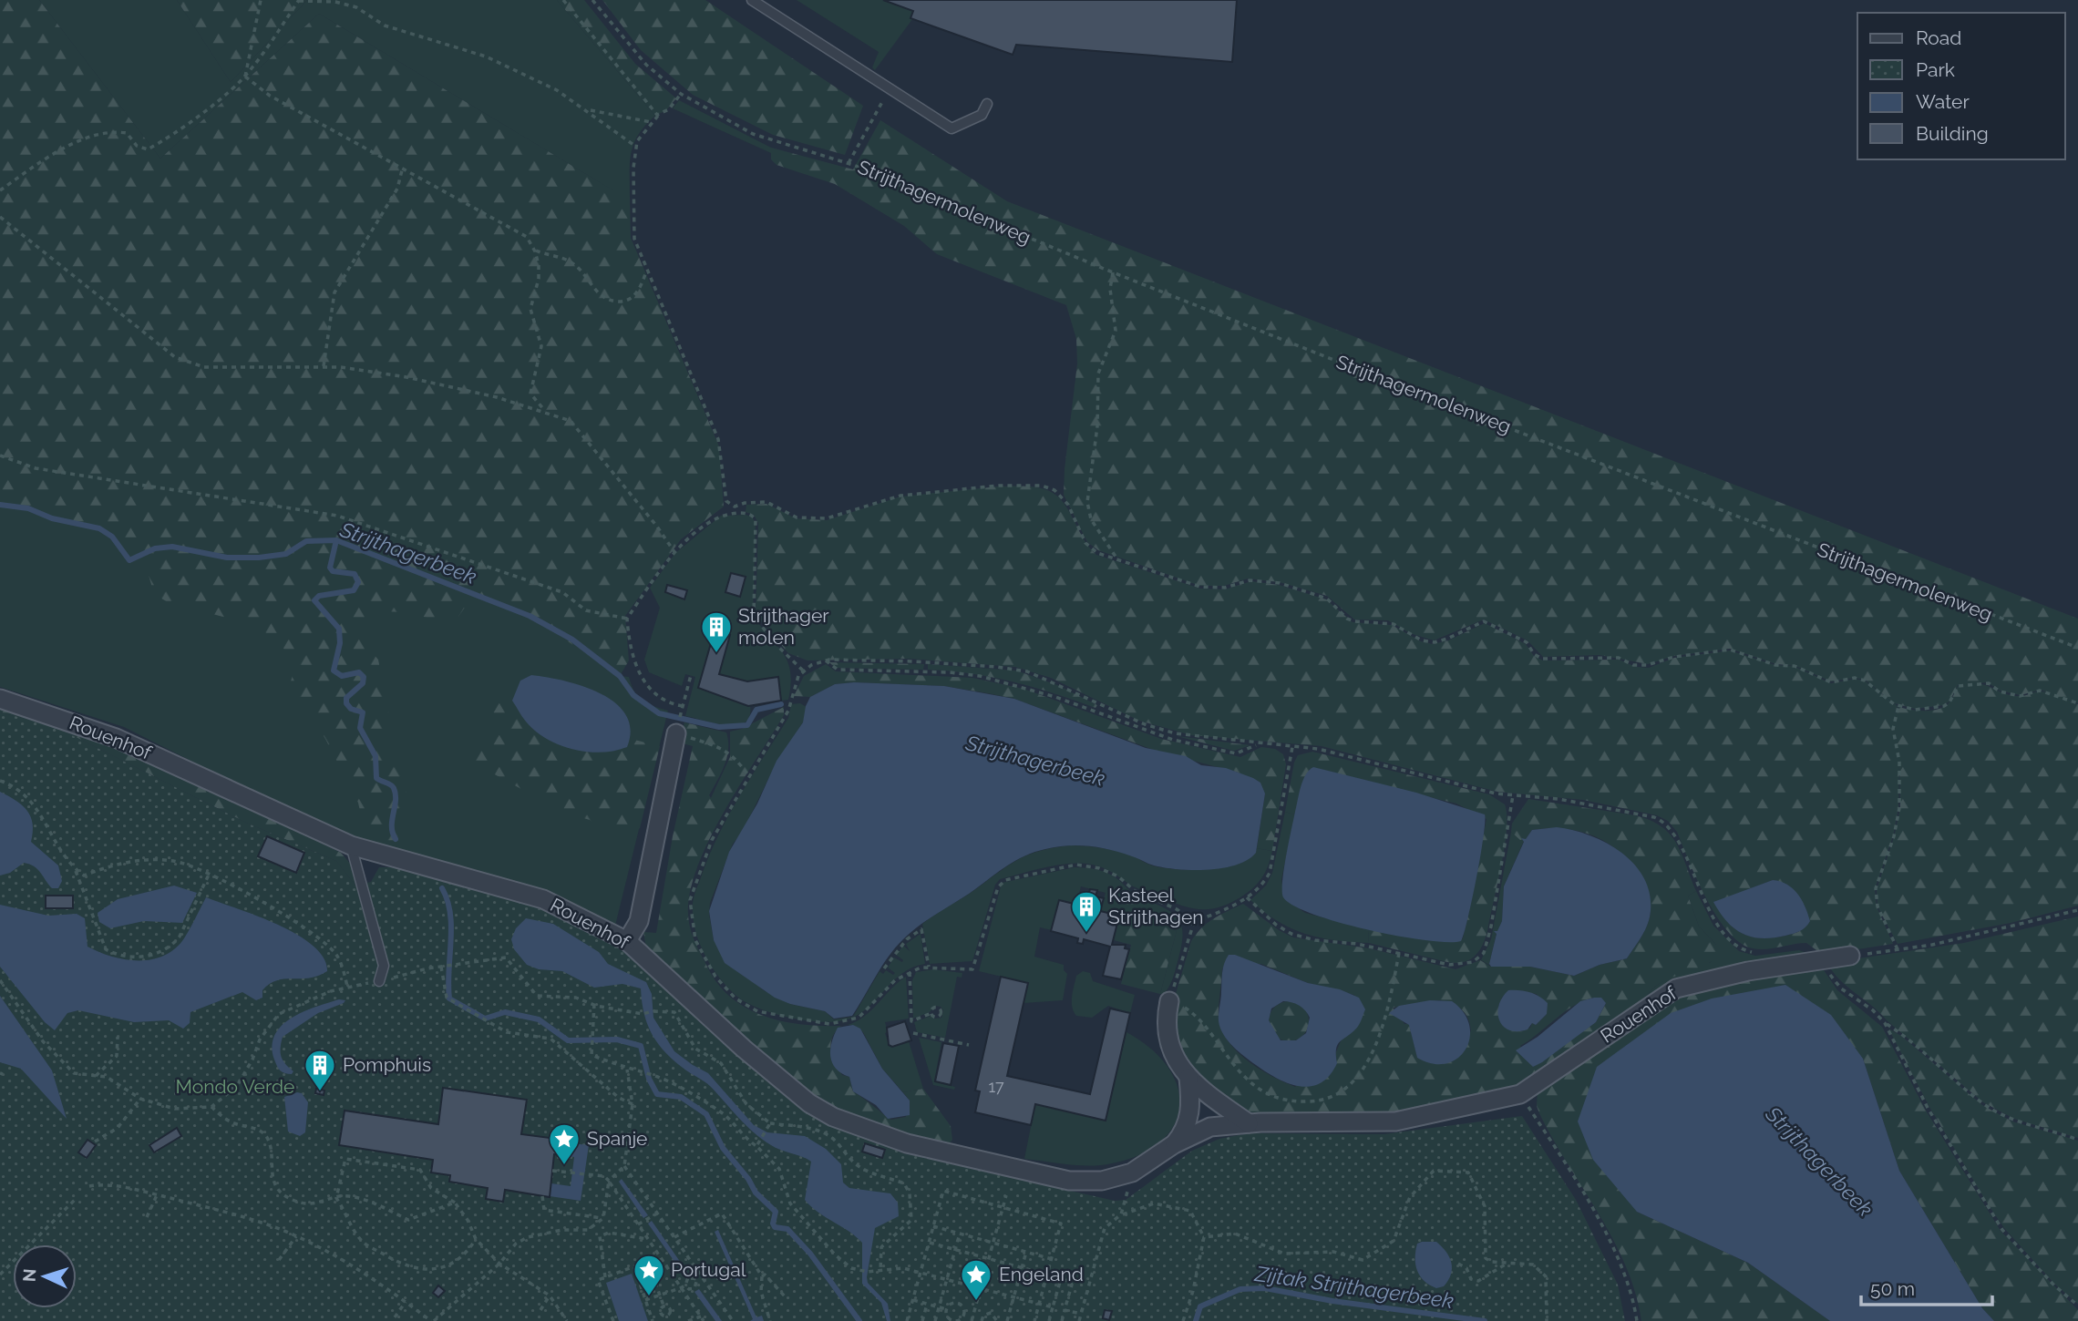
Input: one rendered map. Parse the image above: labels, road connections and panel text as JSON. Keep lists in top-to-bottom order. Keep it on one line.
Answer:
{"streets":{"street":["Rouenhof"],"path":["Strijthagermolenweg"]},"water":["Strijthagerbeek","Zijtak Strijthagerbeek"],"parks":["Mondo Verde"],"places":{"building":["Strijthager molen","Kasteel Strijthagen","Pomphuis"],"place":["Spanje","Portugal","Engeland"]},"house_numbers":["17"],"legend":["Road","Park","Water","Building"],"scale_bar":"50 m","north":"left"}
